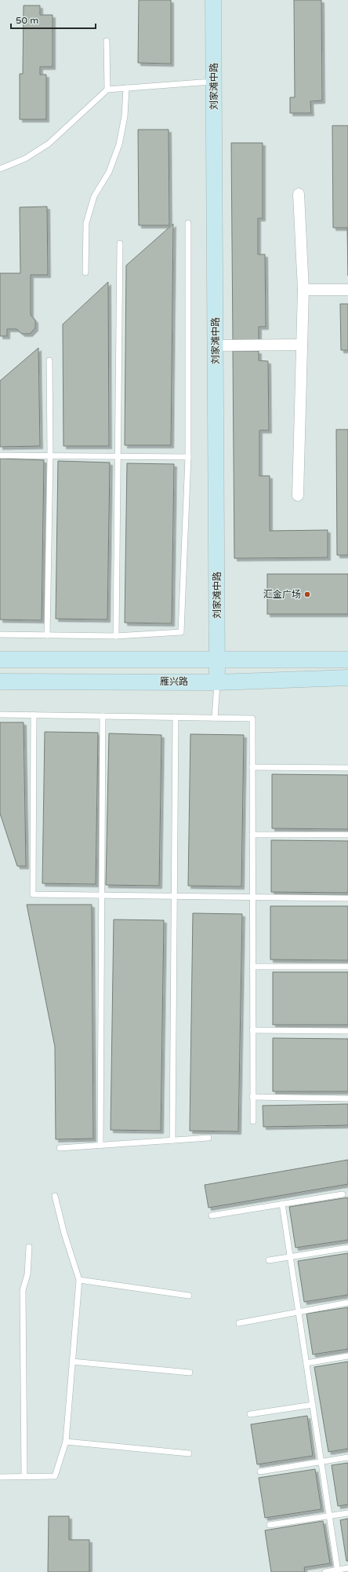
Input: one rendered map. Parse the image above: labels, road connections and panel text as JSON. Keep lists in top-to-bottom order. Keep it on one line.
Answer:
{"streets":{"main road":["刘家滩中路","雁兴路"]},"crossings":[["刘家滩中路","雁兴路"]],"places":["汇金广场"],"scale_bar":"50 m"}
